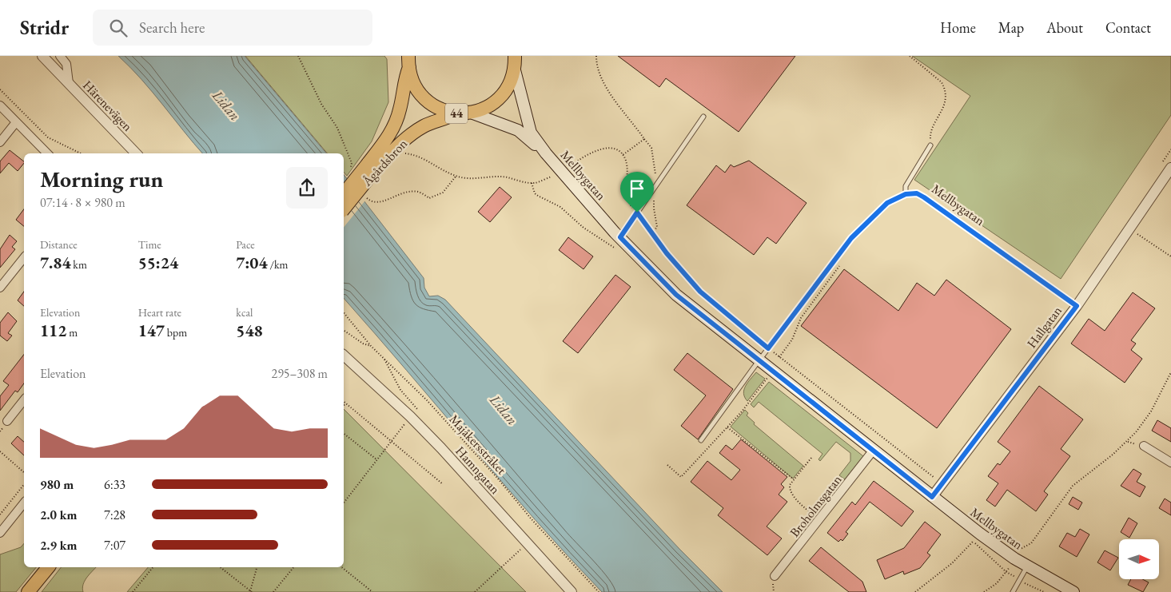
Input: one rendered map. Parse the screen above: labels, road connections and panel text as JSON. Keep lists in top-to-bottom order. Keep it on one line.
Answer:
{"streets":{"main road":["44","Ågårdsbron","Mellbygatan"],"street":["Härenevägen","Hallgatan","Hamngatan","Broholmsgatan"],"path":["Majåkersstråket"]},"crossings":[["44","Ågårdsbron"],["44","Mellbygatan"],["Mellbygatan","Hallgatan"],["Mellbygatan","Broholmsgatan"]],"water":["Lidan"],"north":"right","page":{"header":"Stridr","search":"Search here","nav":["Home","Map","About","Contact"],"heading":["Morning run","07:14 · 8 × 980 m"],"stats":[["Distance","7.84 km"],["Time","55:24"],["Pace","7:04 /km"],["Elevation","112 m"],["Heart rate","147 bpm"],["kcal","548"]],"chart":["Elevation","295–308 m"],"list":[{"name":"980 m","note":"6:33"},{"name":"2.0 km","note":"7:28"},{"name":"2.9 km","note":"7:07"}]}}
